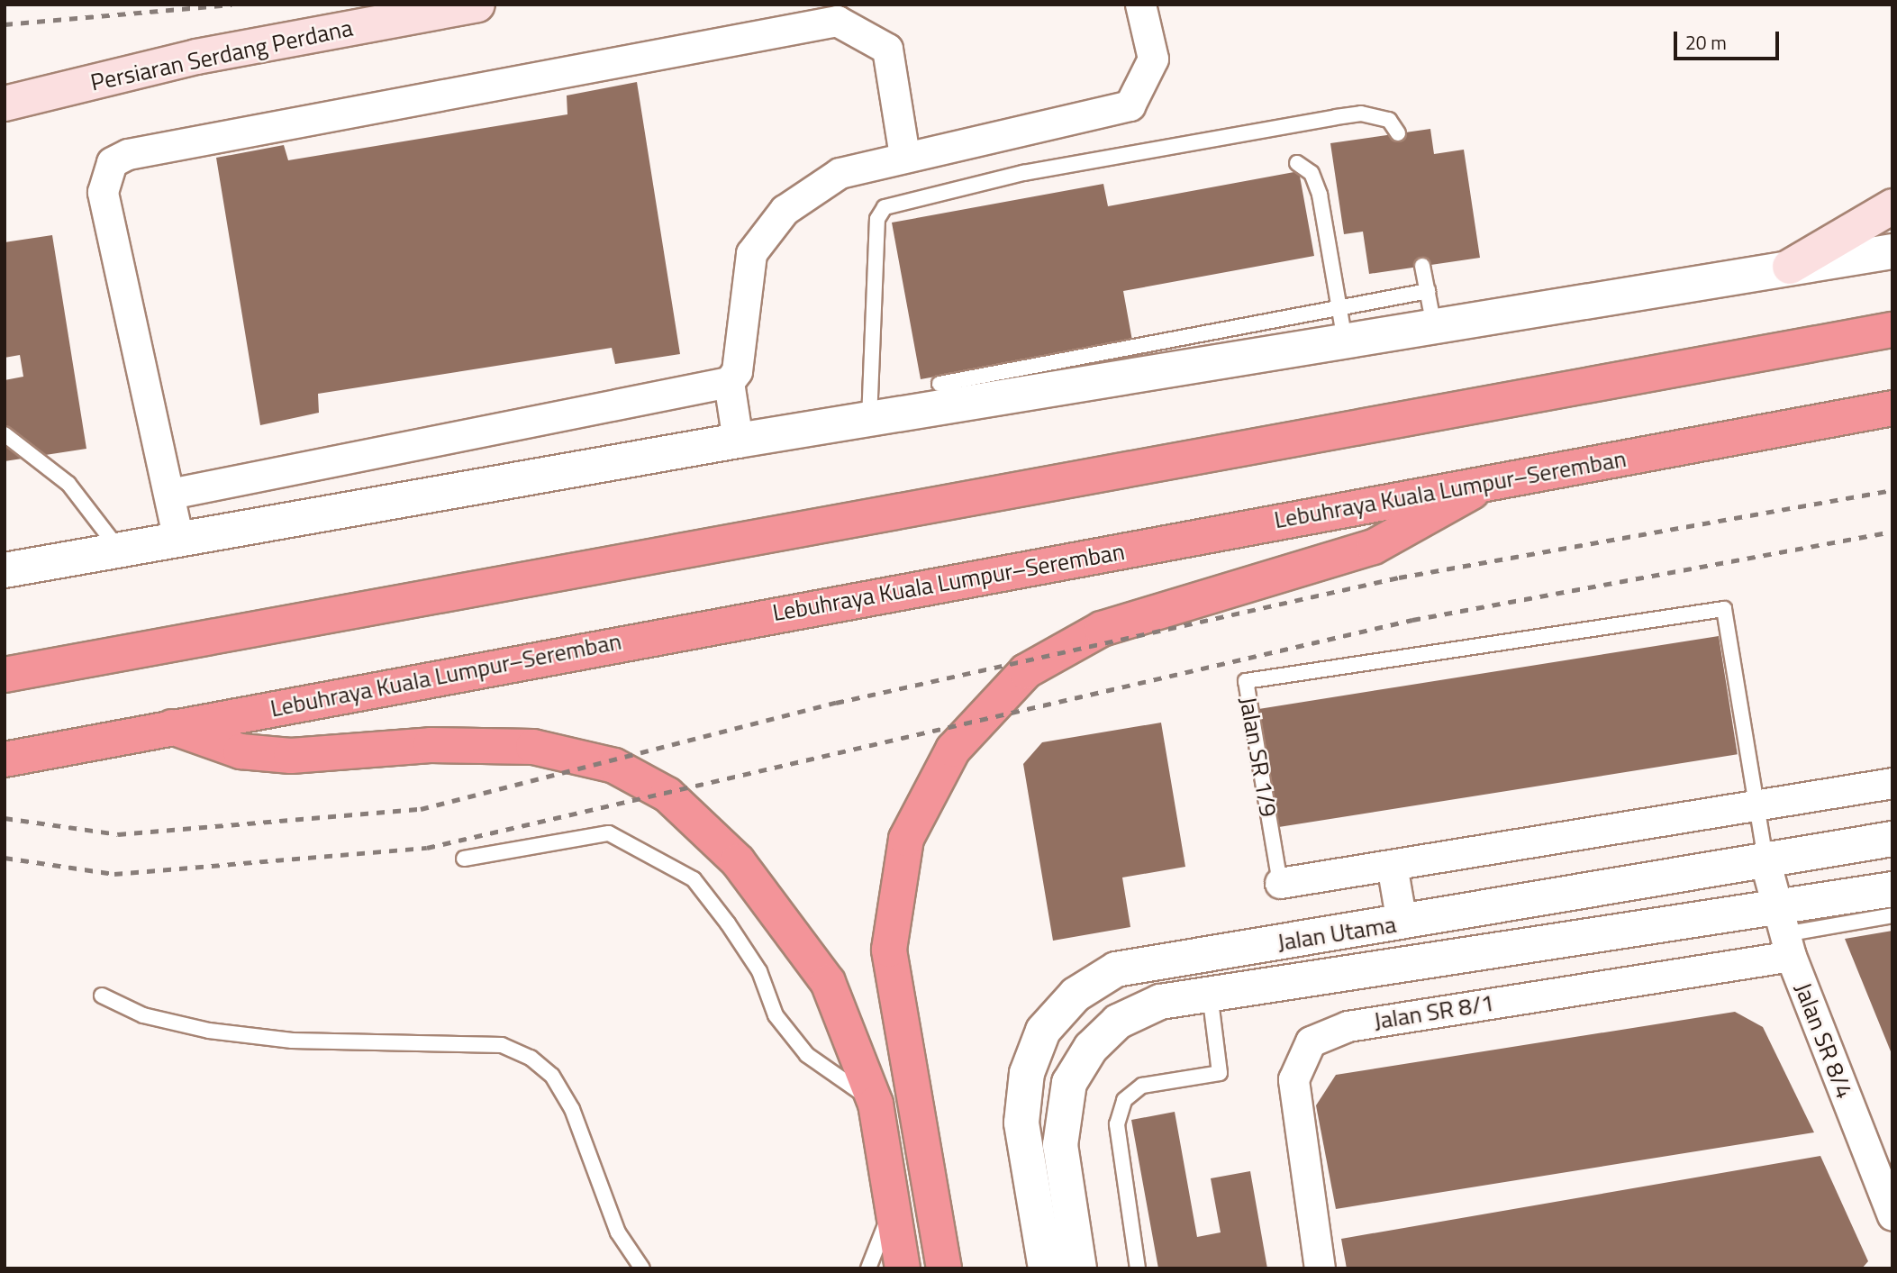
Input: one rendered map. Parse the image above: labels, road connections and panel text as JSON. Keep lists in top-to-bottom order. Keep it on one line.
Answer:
{"streets":{"highway":["Lebuhraya Kuala Lumpur–Seremban"],"main road":["Persiaran Serdang Perdana"],"street":["Jalan SR 1/9","Jalan Utama","Jalan SR 8/1","Jalan SR 8/4"]},"crossings":[["Jalan SR 1/9","Jalan Utama"],["Jalan SR 1/9","Jalan SR 8/4"],["Jalan Utama","Jalan SR 8/1"],["Jalan Utama","Jalan SR 8/4"],["Jalan SR 8/1","Jalan SR 8/4"]],"scale_bar":"20 m"}
